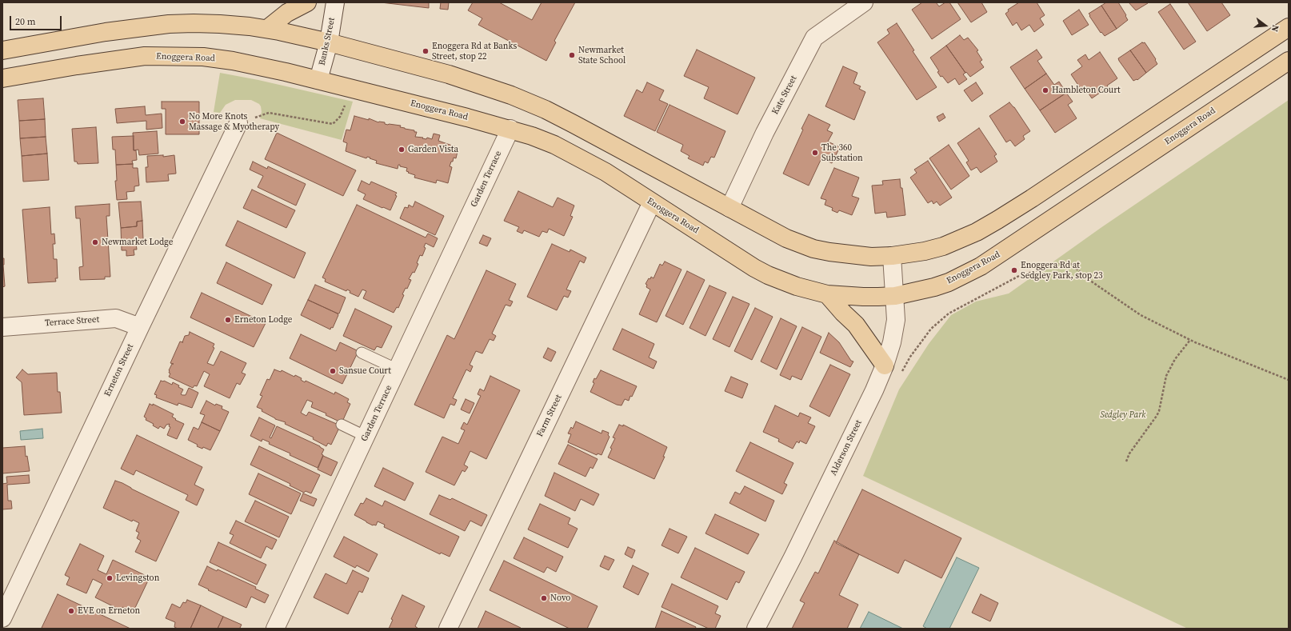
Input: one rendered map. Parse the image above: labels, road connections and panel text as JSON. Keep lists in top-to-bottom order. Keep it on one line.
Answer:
{"streets":{"main road":["Enoggera Road"],"street":["Banks Street","Kate Street","Garden Terrace","Terrace Street","Erneton Street","Farm Street","Alderson Street"]},"crossings":[["Banks Street","Enoggera Road"],["Enoggera Road","Garden Terrace"],["Enoggera Road","Farm Street"],["Enoggera Road","Alderson Street"],["Terrace Street","Erneton Street"]],"parks":["Sedgley Park"],"places":["Enoggera Rd at Banks Street, stop 22","Newmarket State School","Hambleton Court","No More Knots Massage & Myotherapy","Garden Vista","The 360 Substation","Newmarket Lodge","Enoggera Rd at Sedgley Park, stop 23","Erneton Lodge","Sansue Court","Levingston","Novo","EVE on Erneton"],"scale_bar":"20 m","north":"right"}
